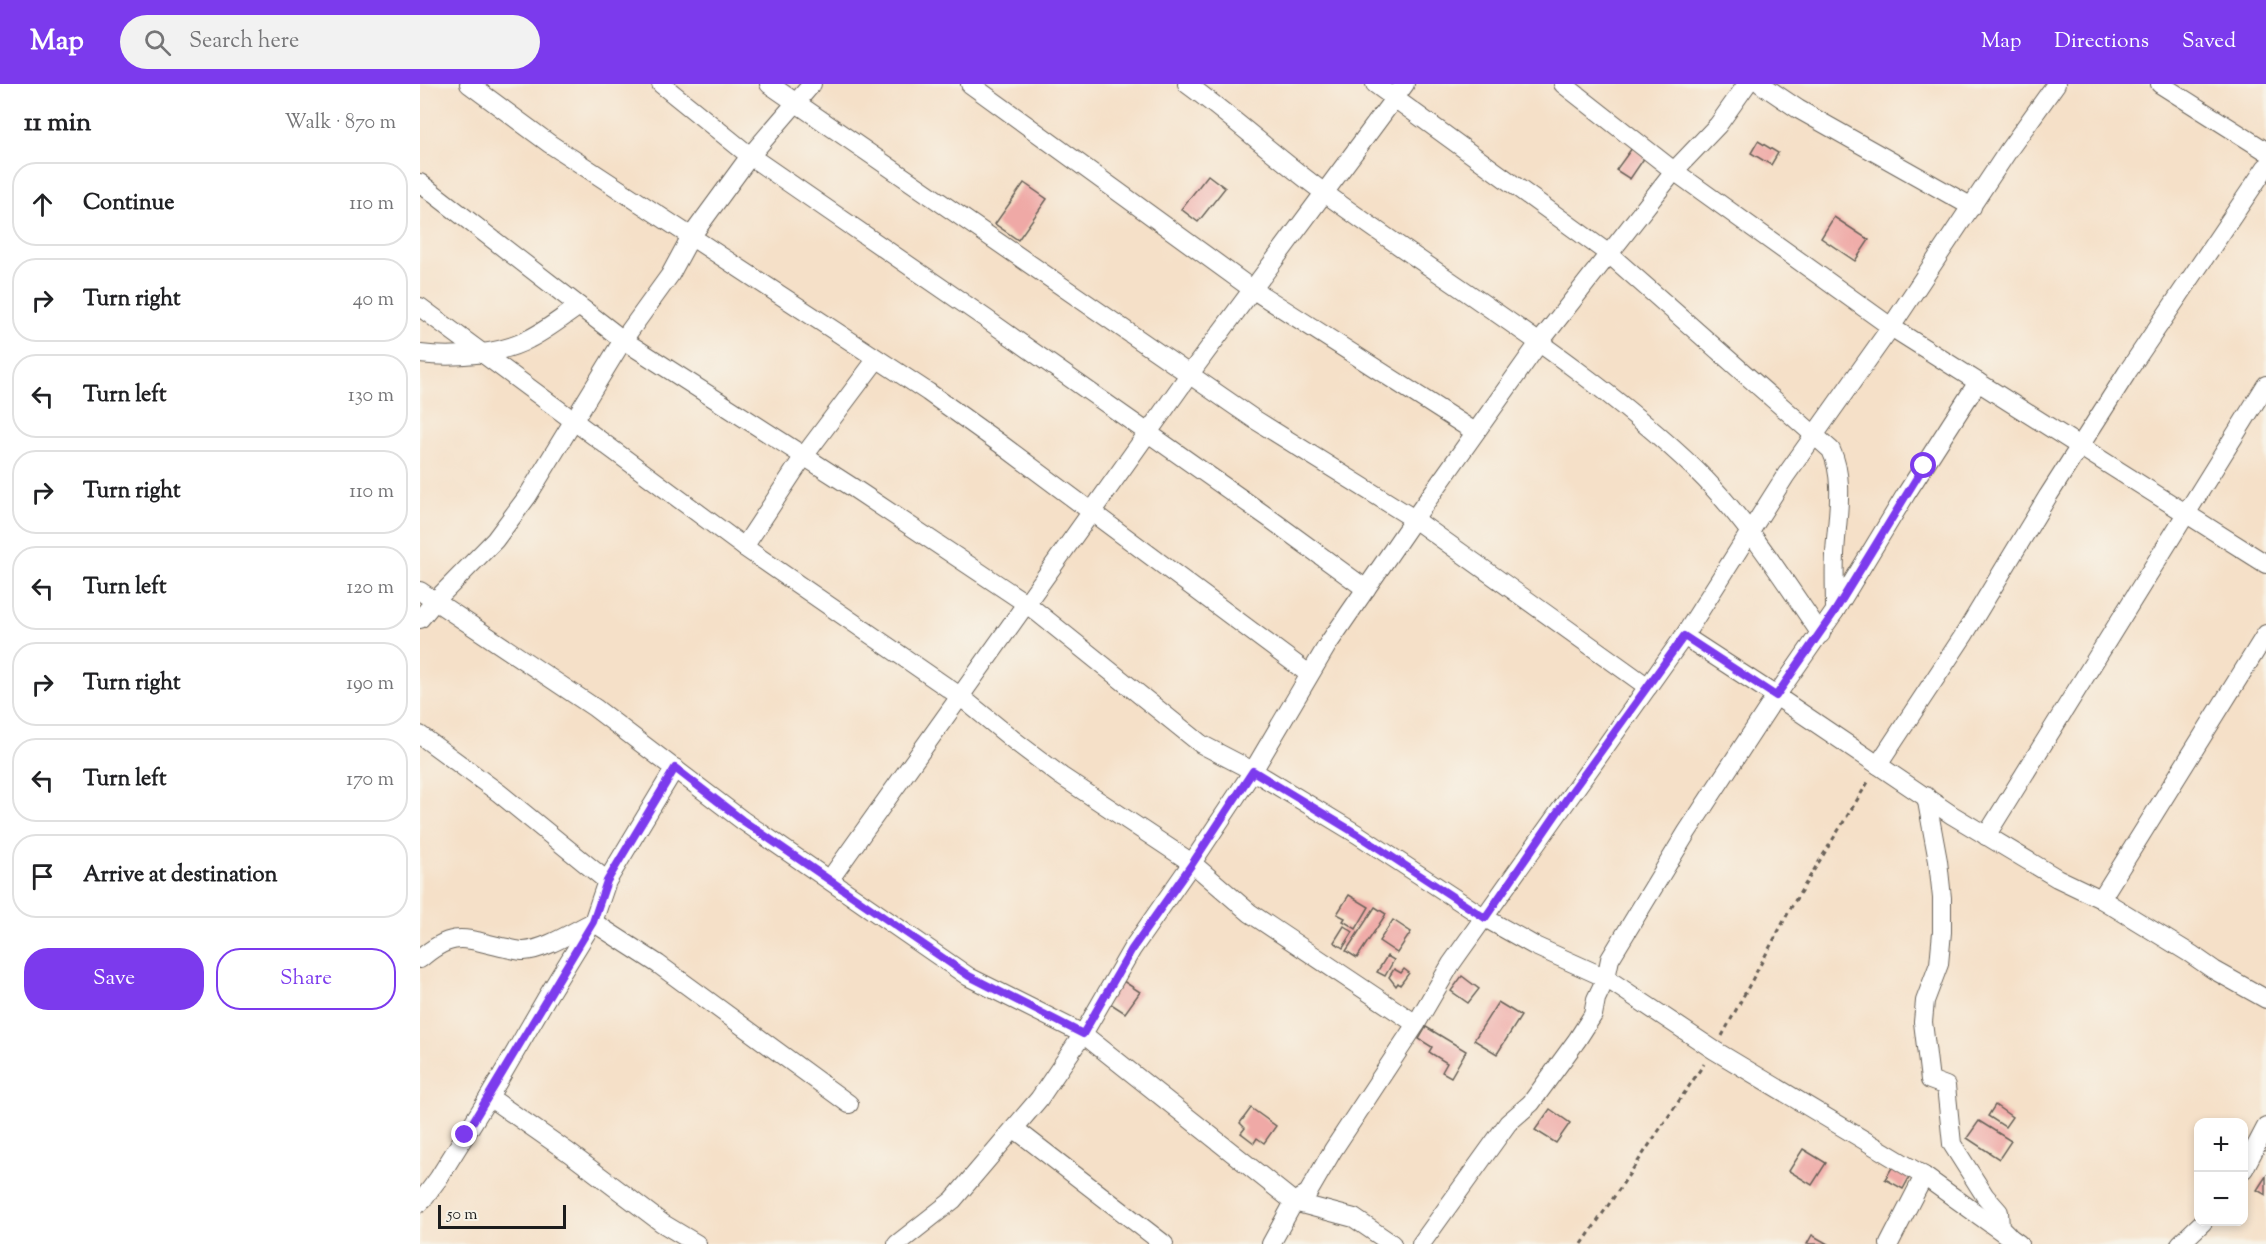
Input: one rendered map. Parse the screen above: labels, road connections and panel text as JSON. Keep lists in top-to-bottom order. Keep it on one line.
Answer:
{"scale_bar":"50 m","page":{"header":"Map","search":"Search here","nav":["Map","Directions","Saved"],"heading":["11 min","Walk · 870 m"],"list":[["Continue","110 m"],["Turn right","40 m"],["Turn left","130 m"],["Turn right","110 m"],["Turn left","120 m"],["Turn right","190 m"],["Turn left","170 m"],"Arrive at destination"],"buttons":["Save","Share"],"map_buttons":["+","−"],"scale":"50 m"}}
